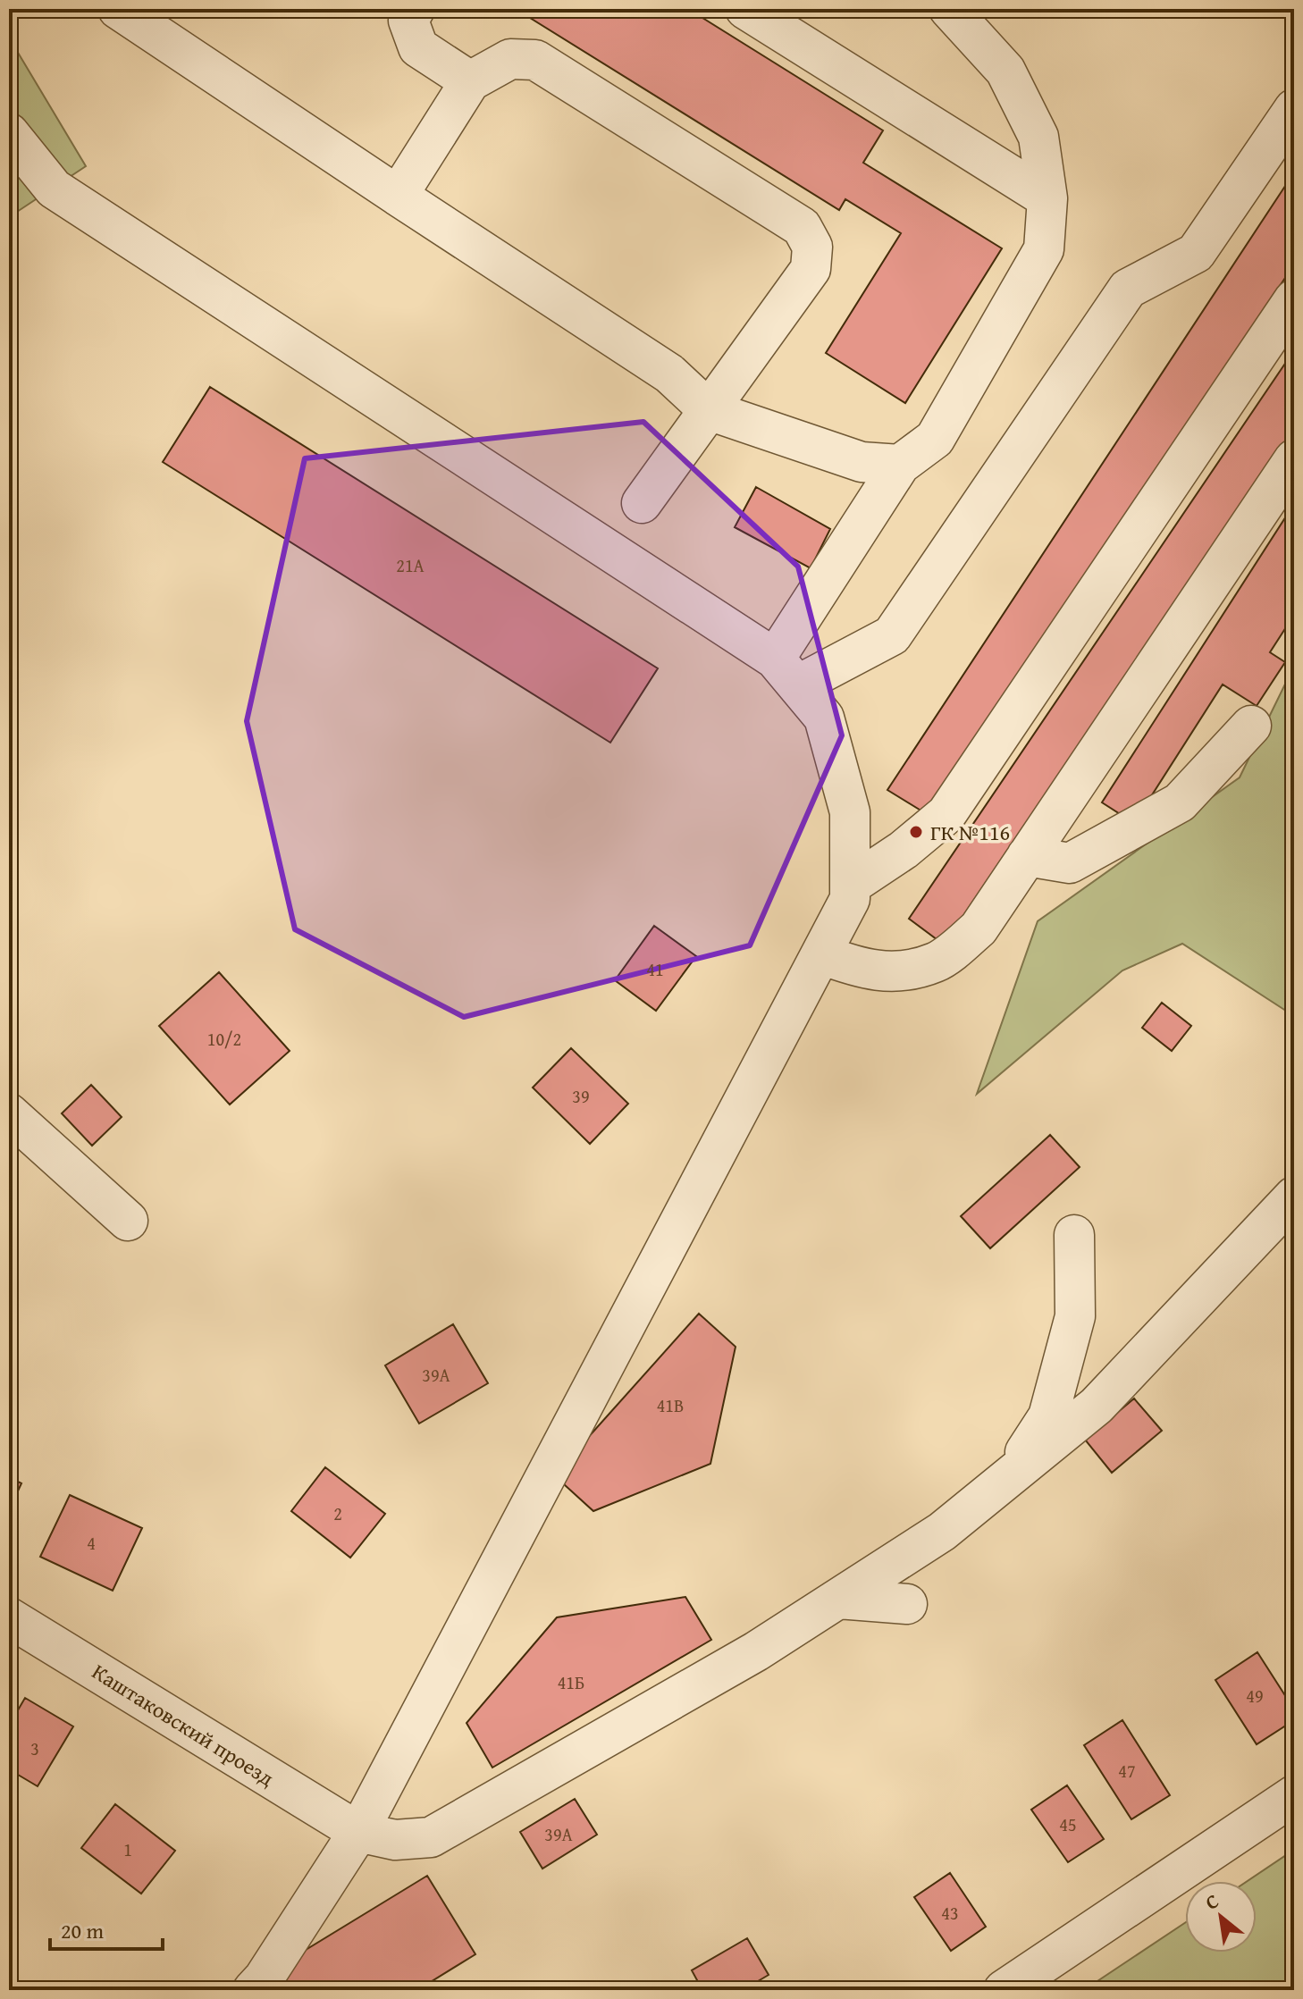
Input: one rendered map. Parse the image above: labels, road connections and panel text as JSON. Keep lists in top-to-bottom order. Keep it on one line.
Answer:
{"streets":{"street":["Каштаковский проезд"]},"places":["ГК №116"],"house_numbers":["21А","41","10/2","39","39А","41В","2","4","41Б","49","3","47","45","39А","1","43"],"scale_bar":"20 m","north":"top left"}
